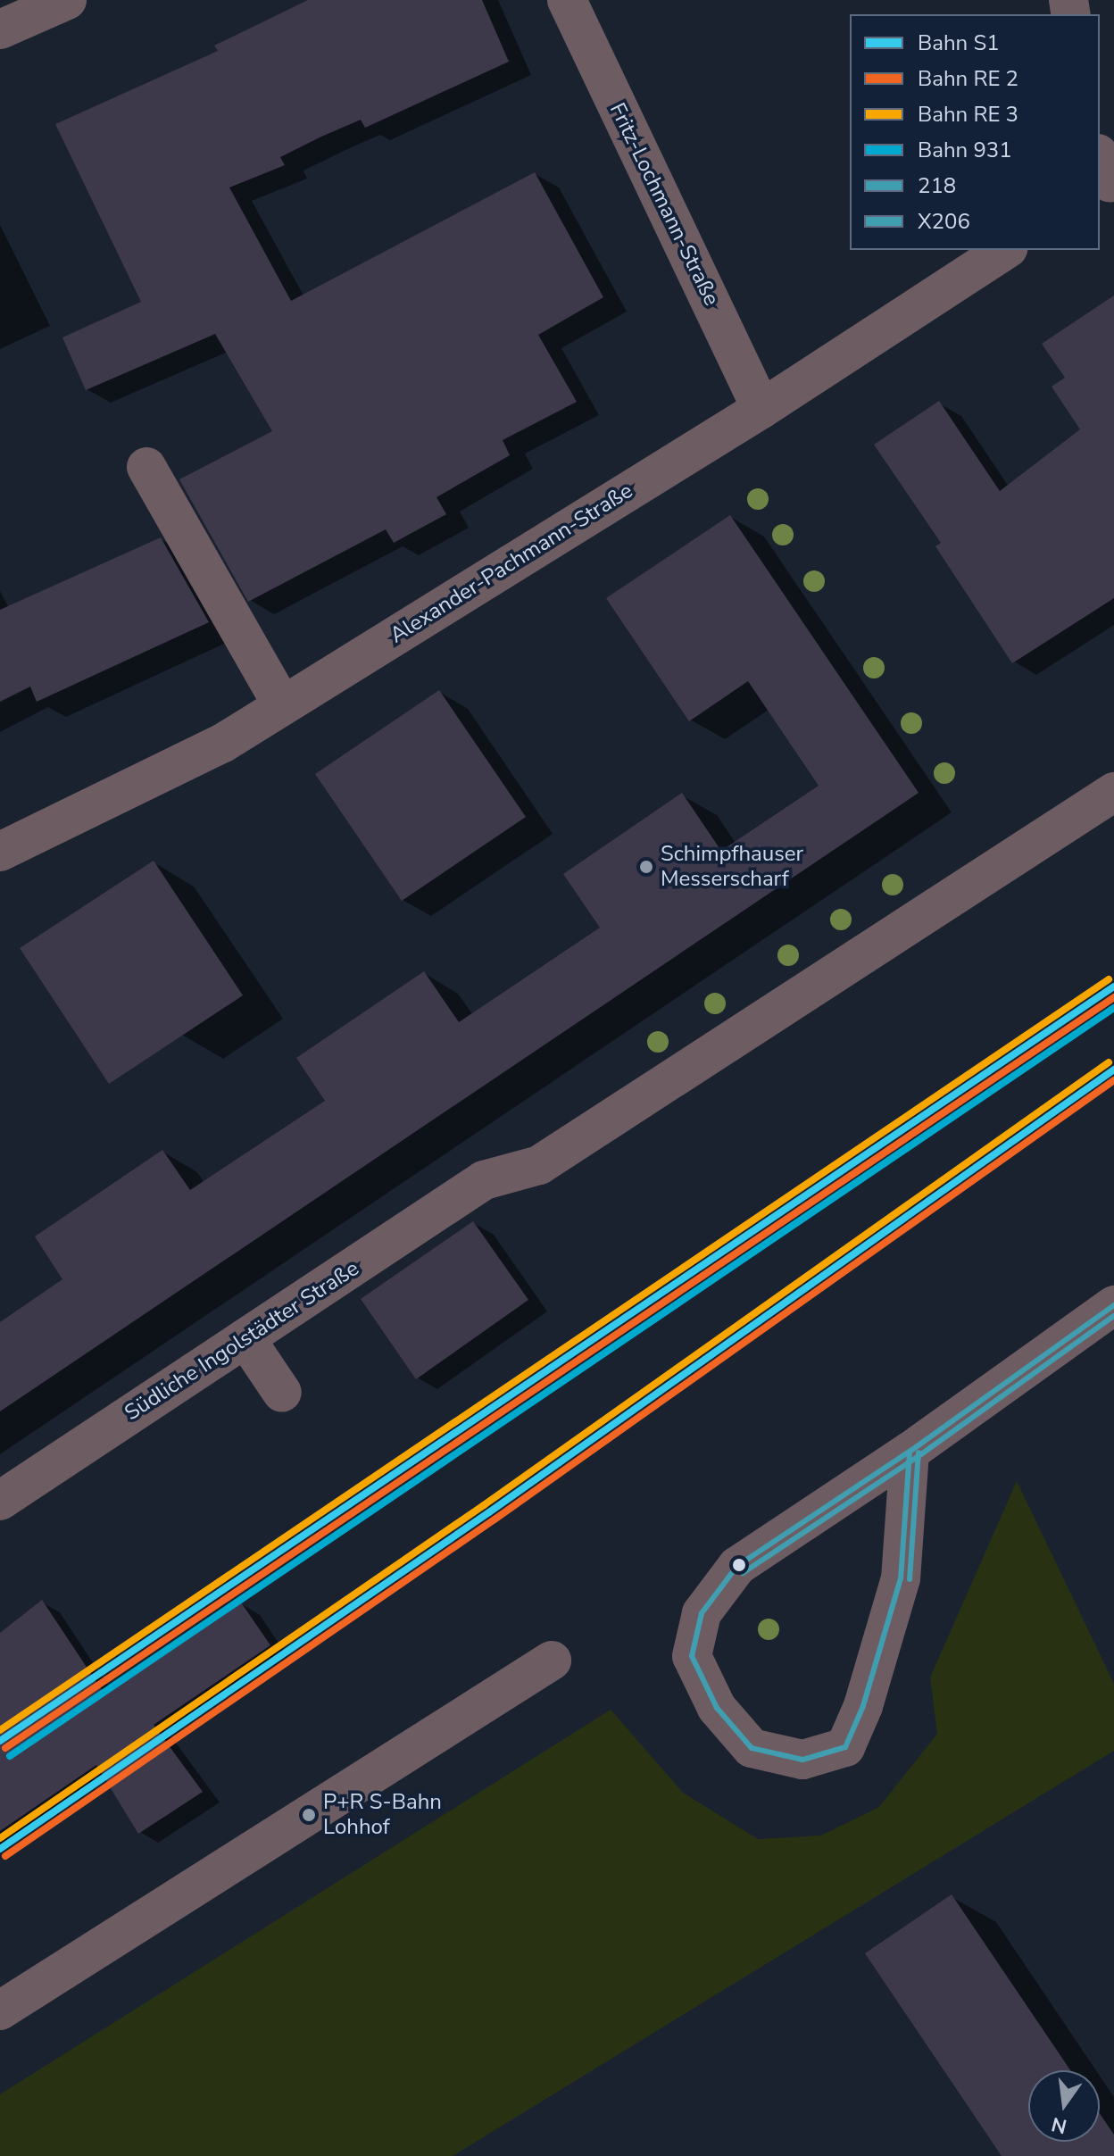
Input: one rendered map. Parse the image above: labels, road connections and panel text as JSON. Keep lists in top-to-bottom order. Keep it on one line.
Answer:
{"streets":{"street":["Fritz-Lochmann-Straße","Alexander-Pachmann-Straße","Südliche Ingolstädter Straße"]},"crossings":[["Fritz-Lochmann-Straße","Alexander-Pachmann-Straße"]],"places":["Schimpfhauser Messerscharf","P+R S-Bahn Lohhof"],"lines":["rail line S1","rail line 931","transit line 218","transit line X206"],"legend":["Bahn S1","Bahn RE 2","Bahn RE 3","Bahn 931","218","X206"],"north":"bottom"}
